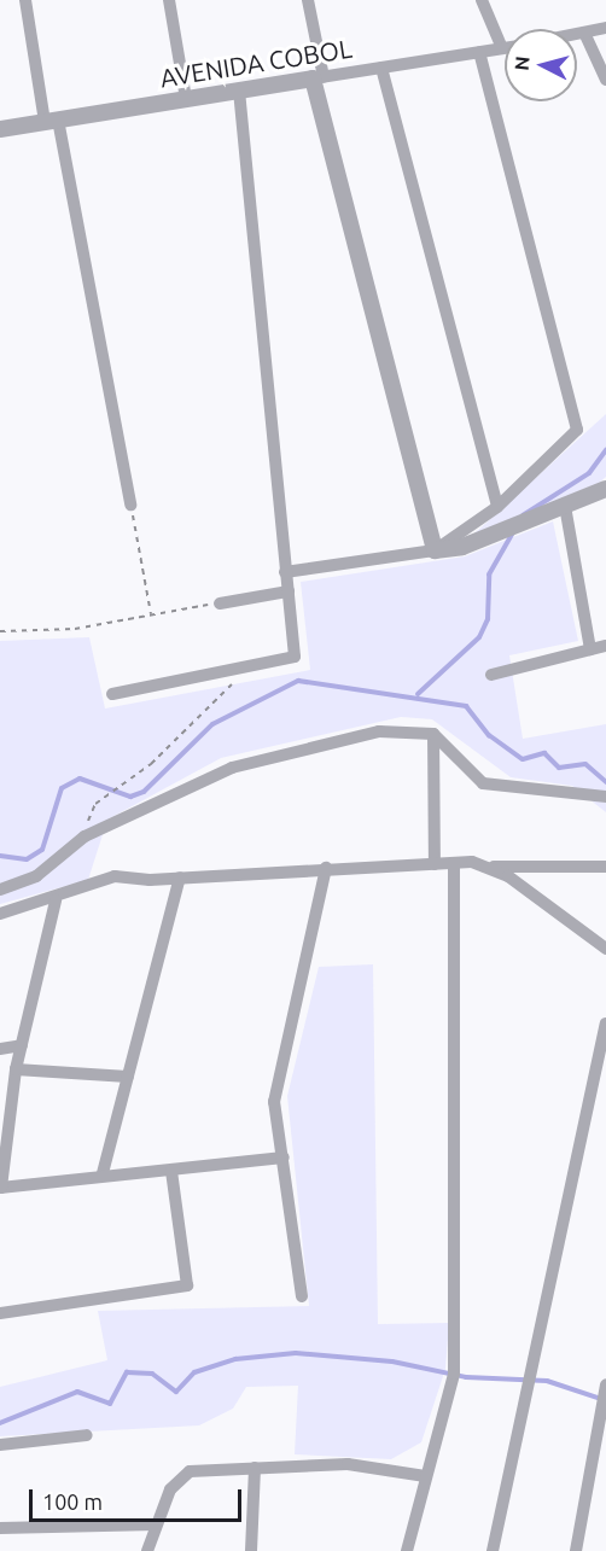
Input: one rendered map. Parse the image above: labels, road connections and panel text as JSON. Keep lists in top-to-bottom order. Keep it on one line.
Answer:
{"streets":{"street":["AVENIDA COBOL"]},"scale_bar":"100 m","north":"left"}
